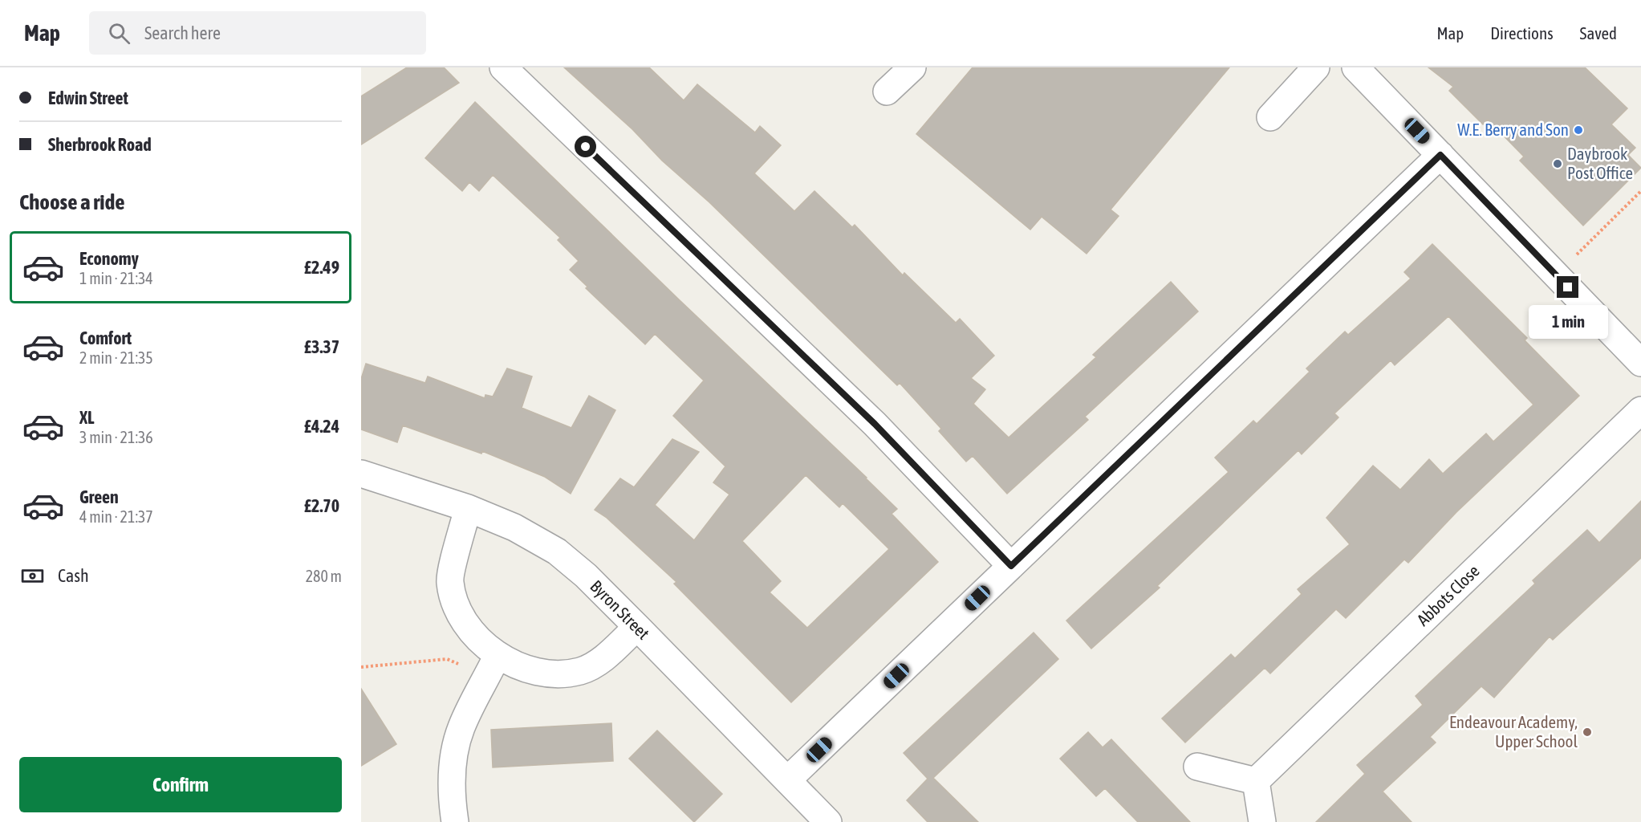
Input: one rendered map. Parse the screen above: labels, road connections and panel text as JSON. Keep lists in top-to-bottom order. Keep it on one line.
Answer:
{"streets":{"street":["Abbots Close","Byron Street"]},"places":["W.E. Berry and Son","Daybrook Post Office","Endeavour Academy, Upper School"],"page":{"header":"Map","search":"Search here","nav":["Map","Directions","Saved"],"banner":["Edwin Street","Sherbrook Road"],"heading":"Choose a ride","list":[{"name":"Economy","note":"1 min · 21:34","value":"£2.49"},{"name":"Comfort","note":"2 min · 21:35","value":"£3.37"},{"name":"XL","note":"3 min · 21:36","value":"£4.24"},{"name":"Green","note":"4 min · 21:37","value":"£2.70"}],"bubble":"1 min","pay":["Cash","280 m"],"buttons":"Confirm"}}
